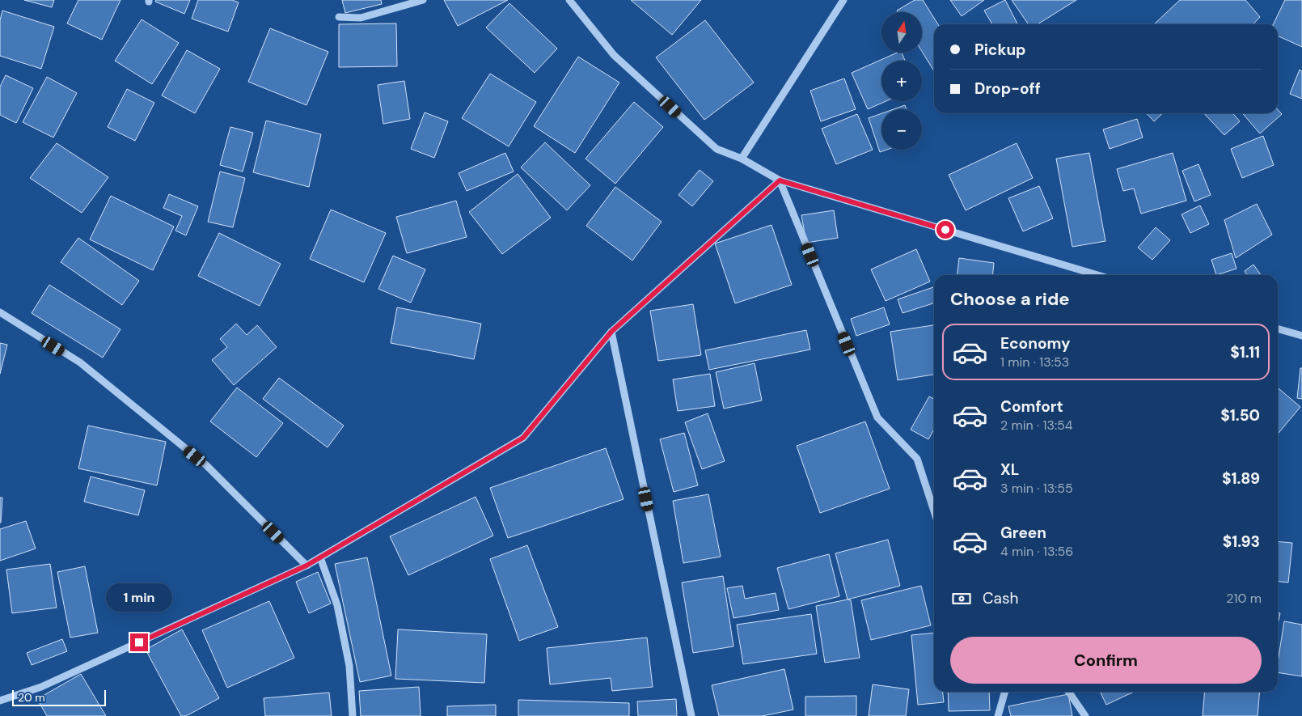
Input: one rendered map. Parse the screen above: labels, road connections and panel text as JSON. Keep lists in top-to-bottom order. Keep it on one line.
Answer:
{"scale_bar":"20 m","north":"top","page":{"map_buttons":["+","−"],"banner":["Pickup","Drop-off"],"heading":"Choose a ride","list":[{"name":"Economy","note":"1 min · 13:53","value":"$1.11"},{"name":"Comfort","note":"2 min · 13:54","value":"$1.50"},{"name":"XL","note":"3 min · 13:55","value":"$1.89"},{"name":"Green","note":"4 min · 13:56","value":"$1.93"}],"pay":["Cash","210 m"],"bubble":"1 min","buttons":"Confirm","scale":"20 m"}}
